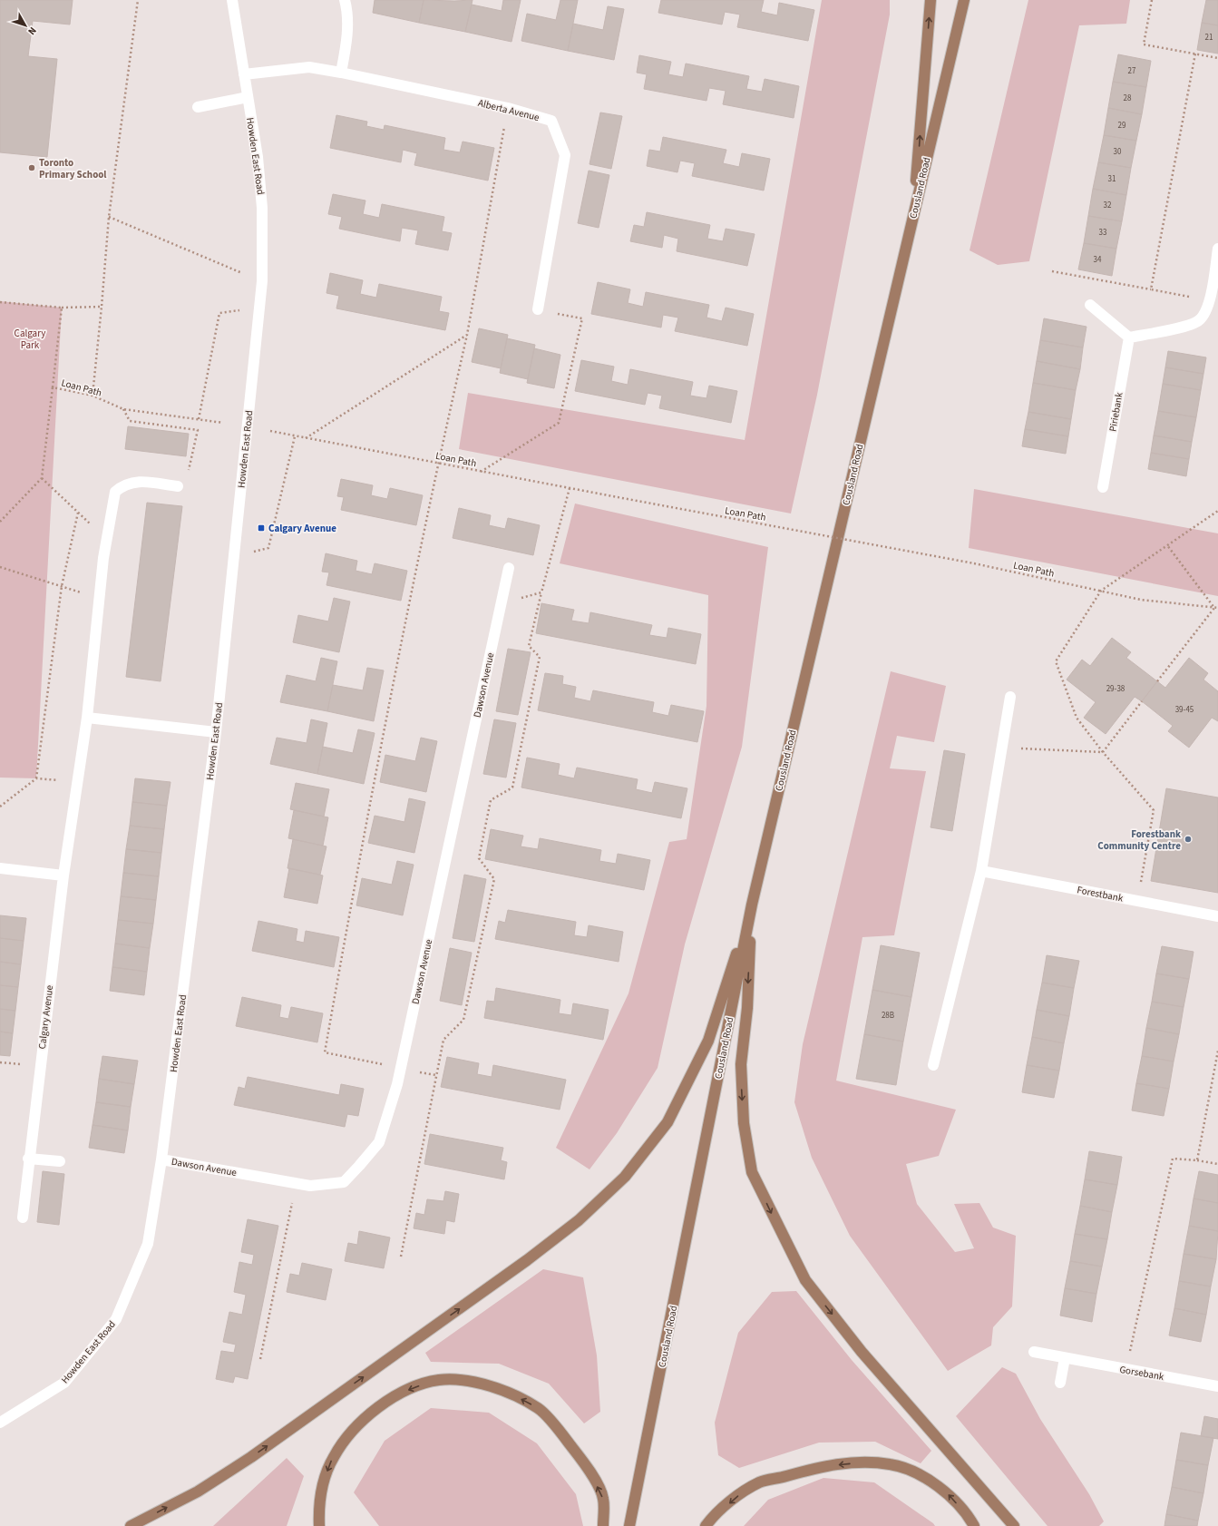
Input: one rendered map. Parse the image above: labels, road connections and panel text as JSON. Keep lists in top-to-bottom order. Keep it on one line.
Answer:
{"streets":{"main road":["Cousland Road"],"street":["Alberta Avenue","Howden East Road","Piriebank","Dawson Avenue","Forestbank","Calgary Avenue","Gorsebank"],"path":["Loan Path"]},"crossings":[["Alberta Avenue","Howden East Road"],["Howden East Road","Dawson Avenue"]],"parks":["Calgary Park"],"places":{"other":["Toronto Primary School","Forestbank Community Centre"],"transit":["Calgary Avenue"]},"house_numbers":["21","27","28","29","30","31","32","33","34","29-38","39-45","28B"],"north":"bottom right"}
